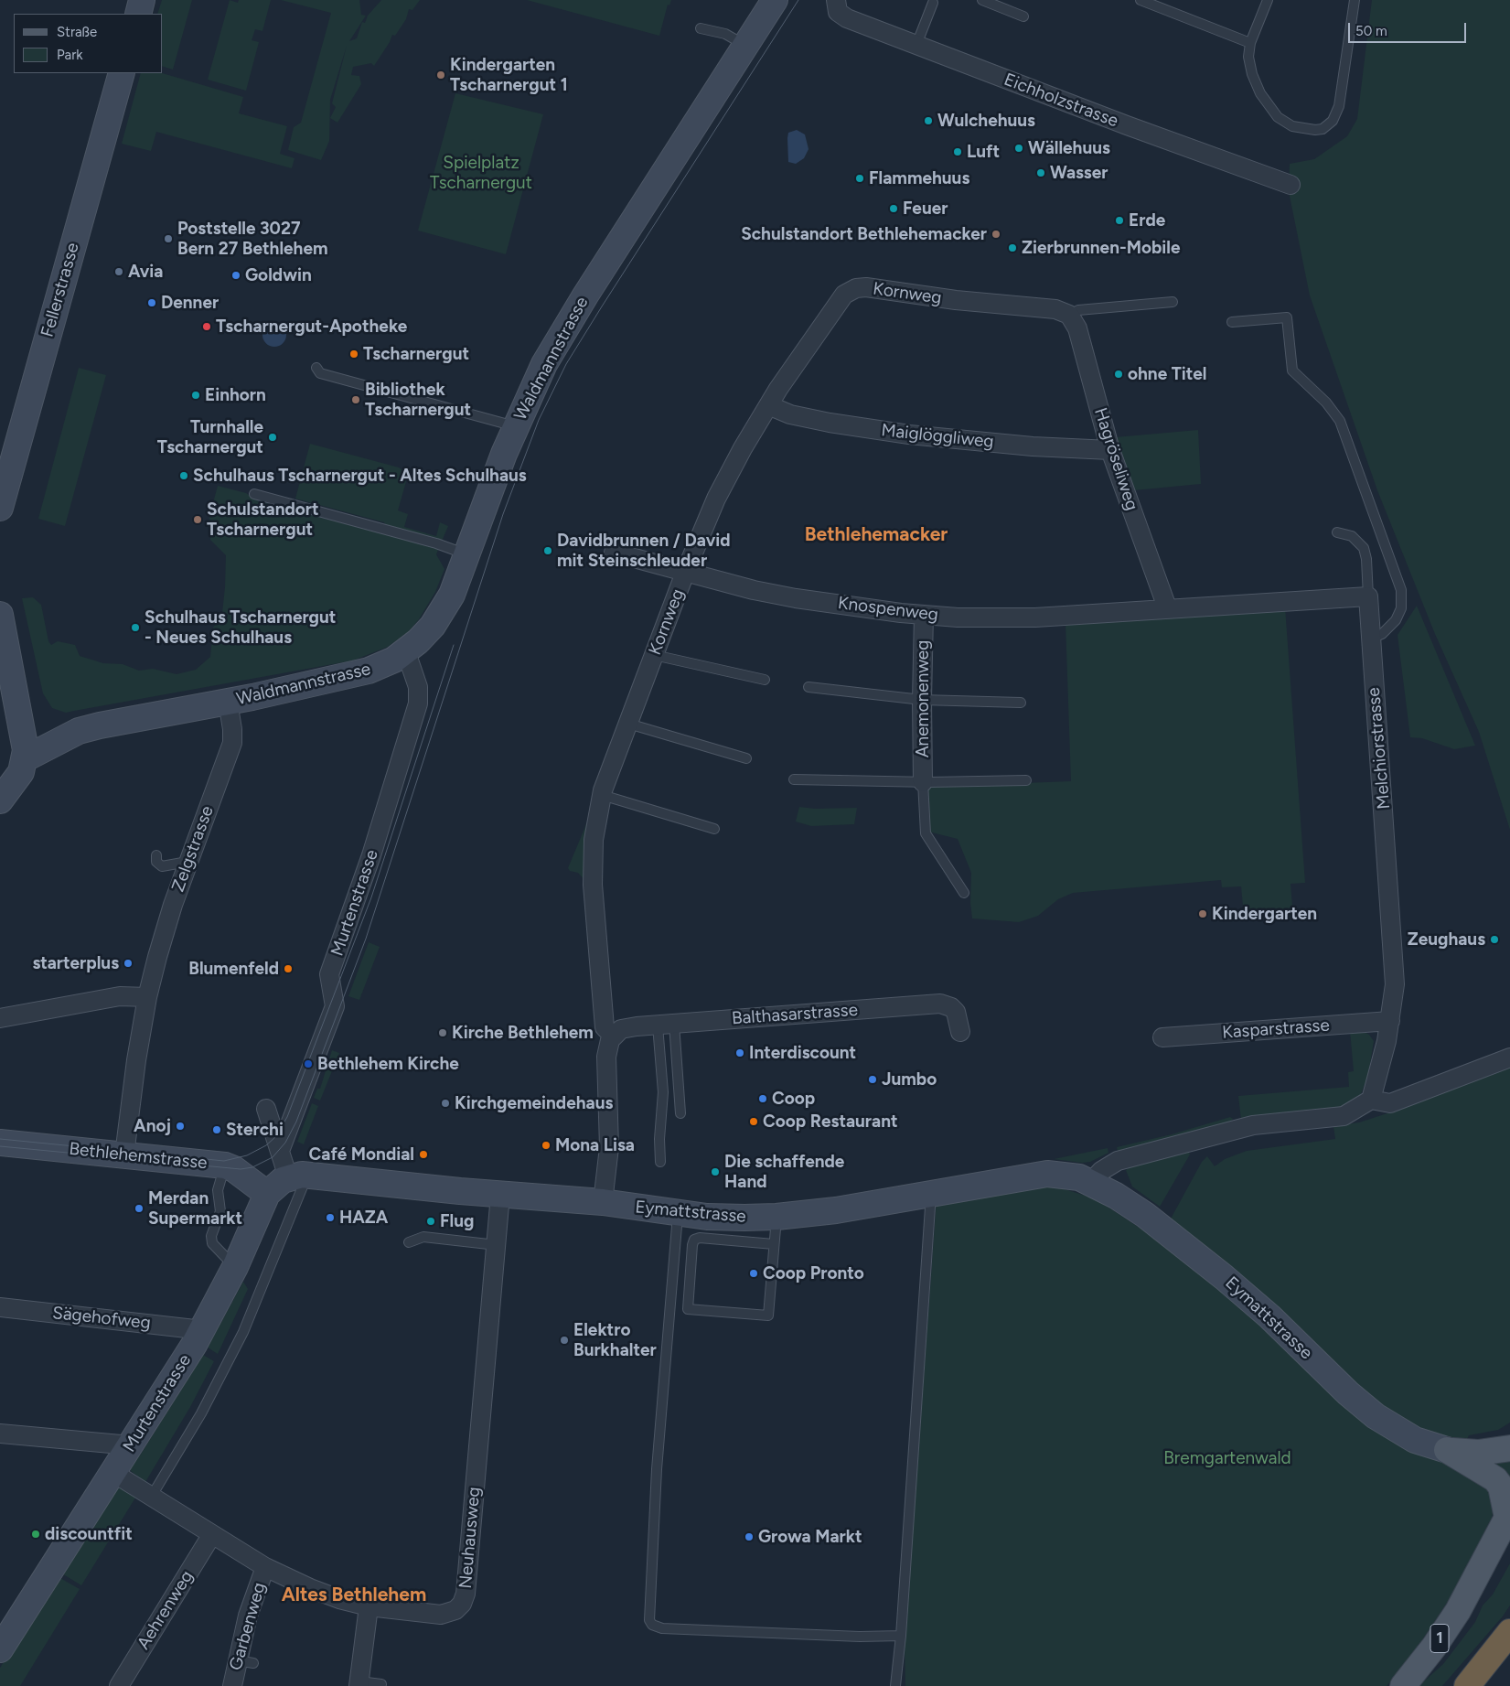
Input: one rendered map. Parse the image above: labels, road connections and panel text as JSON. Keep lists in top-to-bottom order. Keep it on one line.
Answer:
{"streets":{"main road":["1"],"street":["Eichholzstrasse","Fellerstrasse","Kornweg","Waldmannstrasse","Maiglöggliweg","Hagröseliweg","Knospenweg","Anemonenweg","Melchiorstrasse","Zelgstrasse","Murtenstrasse","Balthasarstrasse","Kasparstrasse","Bethlehemstrasse","Eymattstrasse","Sägehofweg","Neuhausweg","Aehrenweg","Garbenweg"]},"crossings":[["Kornweg","Maiglöggliweg"],["Kornweg","Hagröseliweg"],["Kornweg","Knospenweg"],["Kornweg","Balthasarstrasse"],["Waldmannstrasse","Zelgstrasse"],["Waldmannstrasse","Murtenstrasse"],["Maiglöggliweg","Hagröseliweg"],["Hagröseliweg","Knospenweg"],["Knospenweg","Anemonenweg"],["Melchiorstrasse","Kasparstrasse"],["Zelgstrasse","Bethlehemstrasse"],["Murtenstrasse","Bethlehemstrasse"],["Murtenstrasse","Eymattstrasse"],["Murtenstrasse","Sägehofweg"],["Murtenstrasse","Neuhausweg"],["Eymattstrasse","Neuhausweg"],["Neuhausweg","Aehrenweg"],["Neuhausweg","Garbenweg"]],"districts":["Bethlehemacker","Altes Bethlehem"],"parks":["Spielplatz Tscharnergut","Bremgartenwald"],"places":["Kindergarten Tscharnergut 1","Wulchehuus","Wällehuus","Luft","Wasser","Flammehuus","Feuer","Erde","Schulstandort Bethlehemacker","Poststelle 3027 Bern 27 Bethlehem","Zierbrunnen-Mobile","Avia","Goldwin","Denner","Tscharnergut-Apotheke","Tscharnergut","ohne Titel","Einhorn","Bibliothek Tscharnergut","Turnhalle Tscharnergut","Schulhaus Tscharnergut - Altes Schulhaus","Schulstandort Tscharnergut","Davidbrunnen / David mit Steinschleuder","Schulhaus Tscharnergut - Neues Schulhaus","Kindergarten","Zeughaus","starterplus","Blumenfeld","Kirche Bethlehem","Interdiscount","Bethlehem Kirche","Jumbo","Coop","Kirchgemeindehaus","Coop Restaurant","Anoj","Sterchi","Mona Lisa","Café Mondial","Die schaffende Hand","Merdan Supermarkt","HAZA","Flug","Coop Pronto","Elektro Burkhalter","discountfit","Growa Markt"],"legend":["Straße","Park"],"scale_bar":"50 m"}
